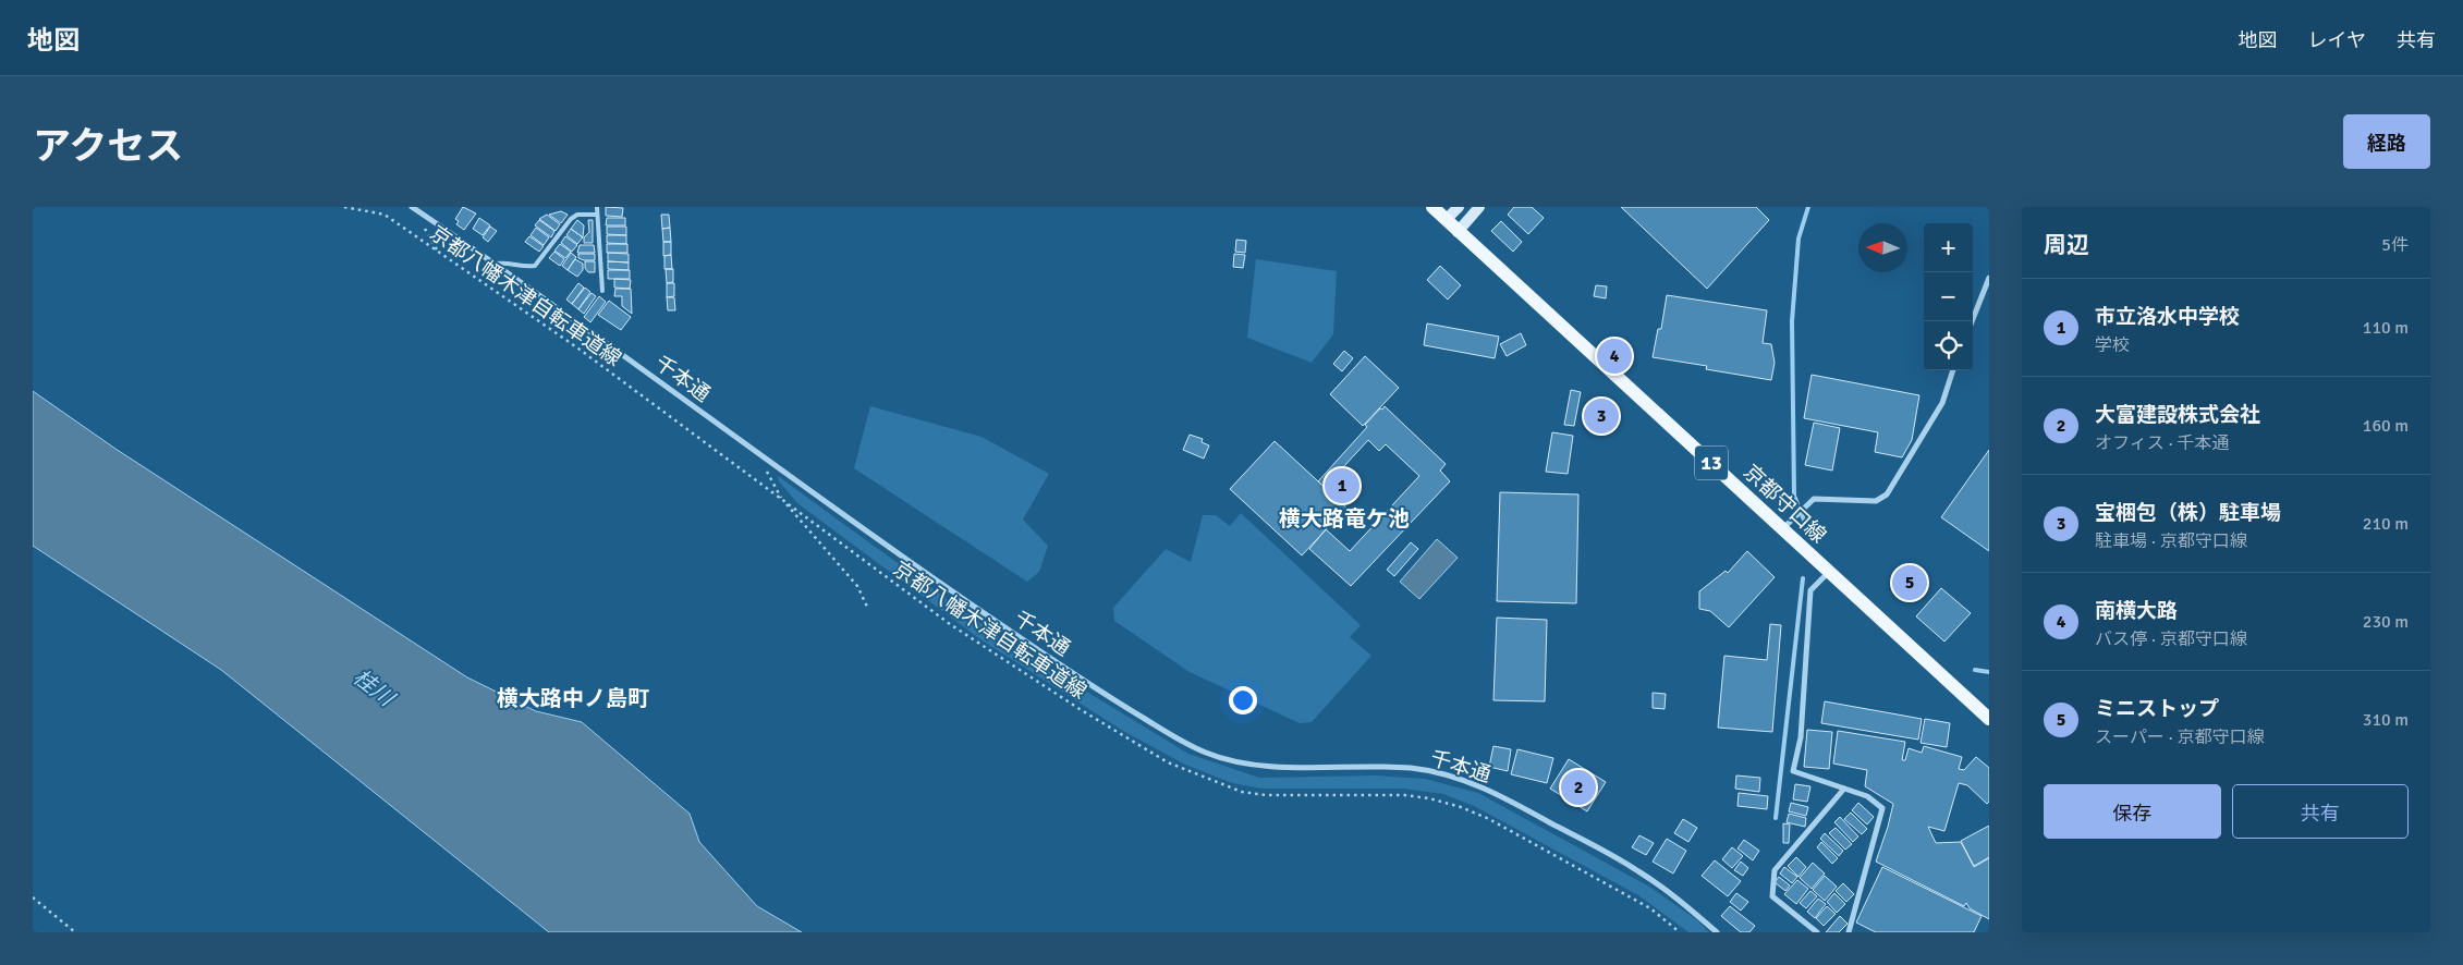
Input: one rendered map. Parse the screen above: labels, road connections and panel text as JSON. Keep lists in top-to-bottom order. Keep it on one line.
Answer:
{"streets":{"main road":["13","京都守口線"],"street":["千本通"],"path":["京都八幡木津自転車道線"]},"districts":["横大路竜ケ池","横大路中ノ島町"],"water":["桂川"],"north":"left","page":{"header":"地図","nav":["地図","レイヤ","共有"],"title":"アクセス","buttons":["経路",["保存","共有"]],"heading":["周辺","5件"],"map_buttons":["+","−"],"list":[{"mark":"1","name":"市立洛水中学校","note":"学校","value":"110 m"},{"mark":"2","name":"大富建設株式会社","note":"オフィス · 千本通","value":"160 m"},{"mark":"3","name":"宝梱包（株）駐車場","note":"駐車場 · 京都守口線","value":"210 m"},{"mark":"4","name":"南横大路","note":"バス停 · 京都守口線","value":"230 m"},{"mark":"5","name":"ミニストップ","note":"スーパー · 京都守口線","value":"310 m"}],"pins":["4","3","1","5","2"]}}
